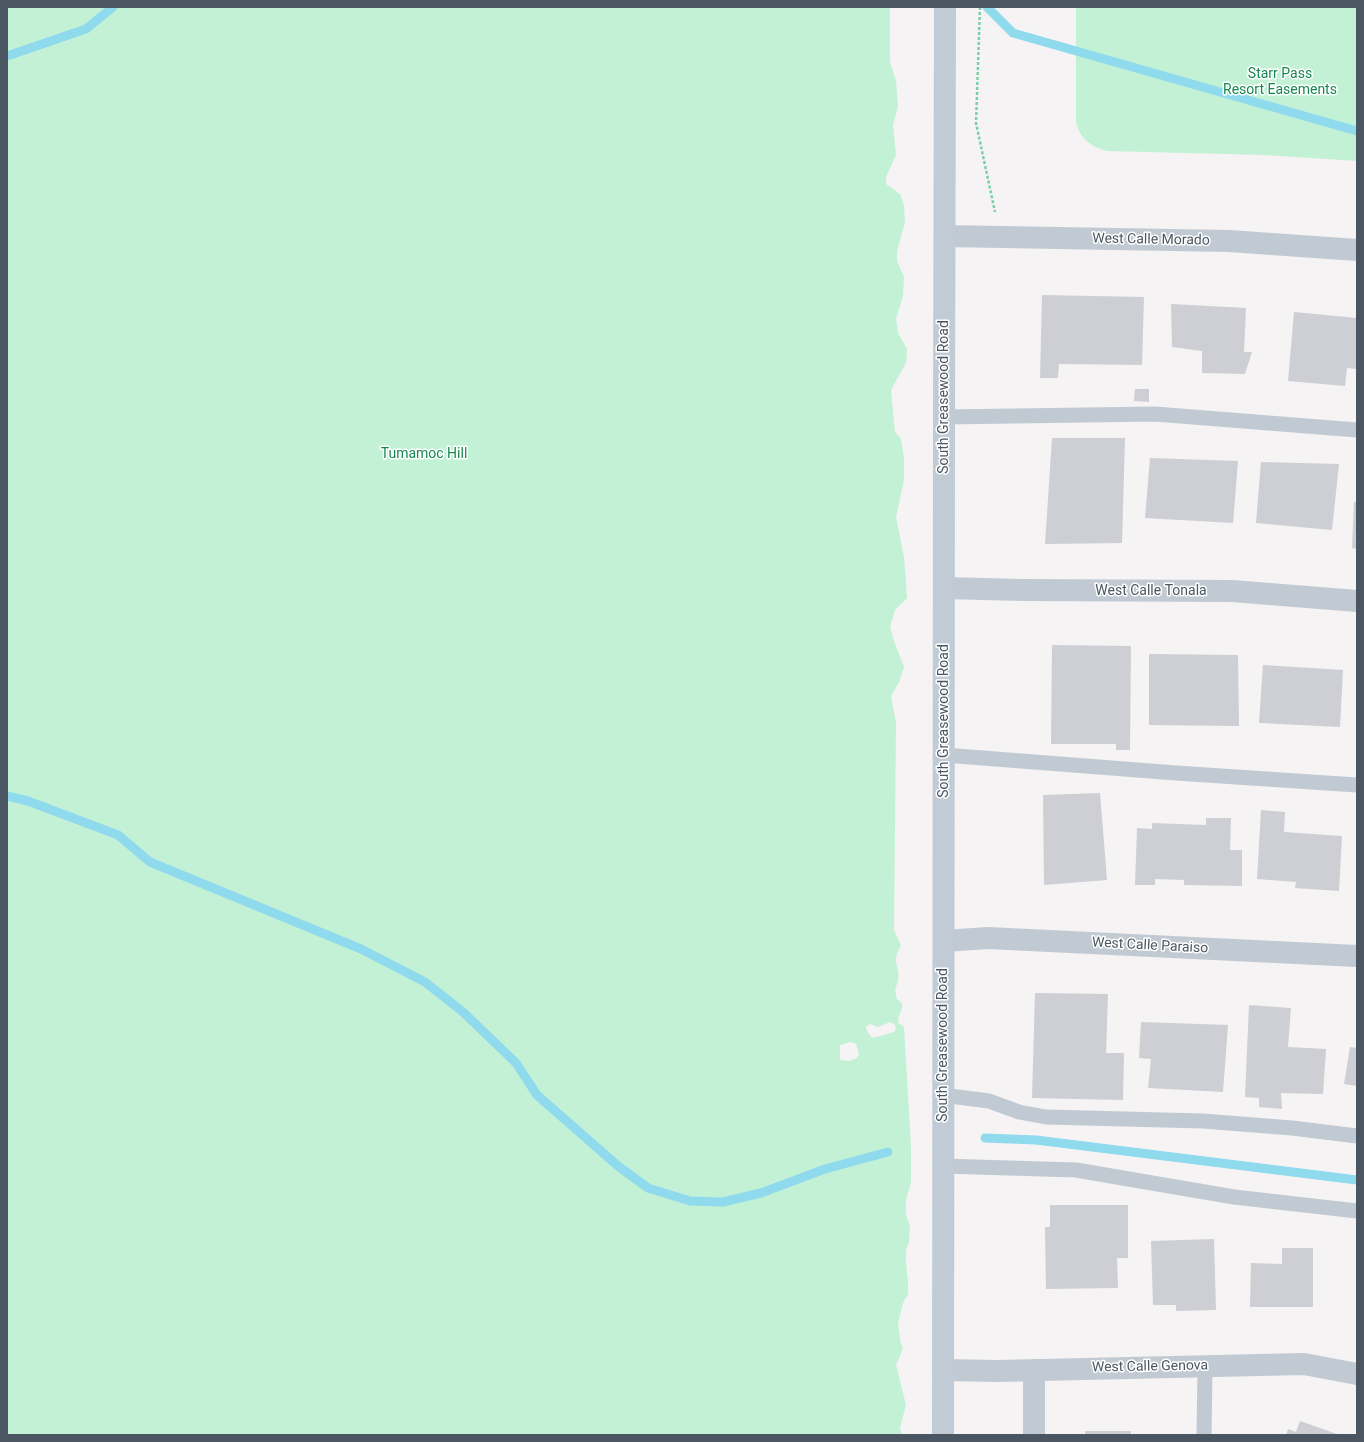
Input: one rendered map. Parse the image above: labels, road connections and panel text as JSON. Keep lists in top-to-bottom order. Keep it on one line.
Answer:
{"streets":{"main road":["South Greasewood Road"],"street":["West Calle Morado","West Calle Tonala","West Calle Paraiso","West Calle Genova"]},"crossings":[["West Calle Morado","South Greasewood Road"],["South Greasewood Road","West Calle Tonala"],["South Greasewood Road","West Calle Paraiso"],["South Greasewood Road","West Calle Genova"]],"parks":["Starr Pass Resort Easements","Tumamoc Hill"]}
